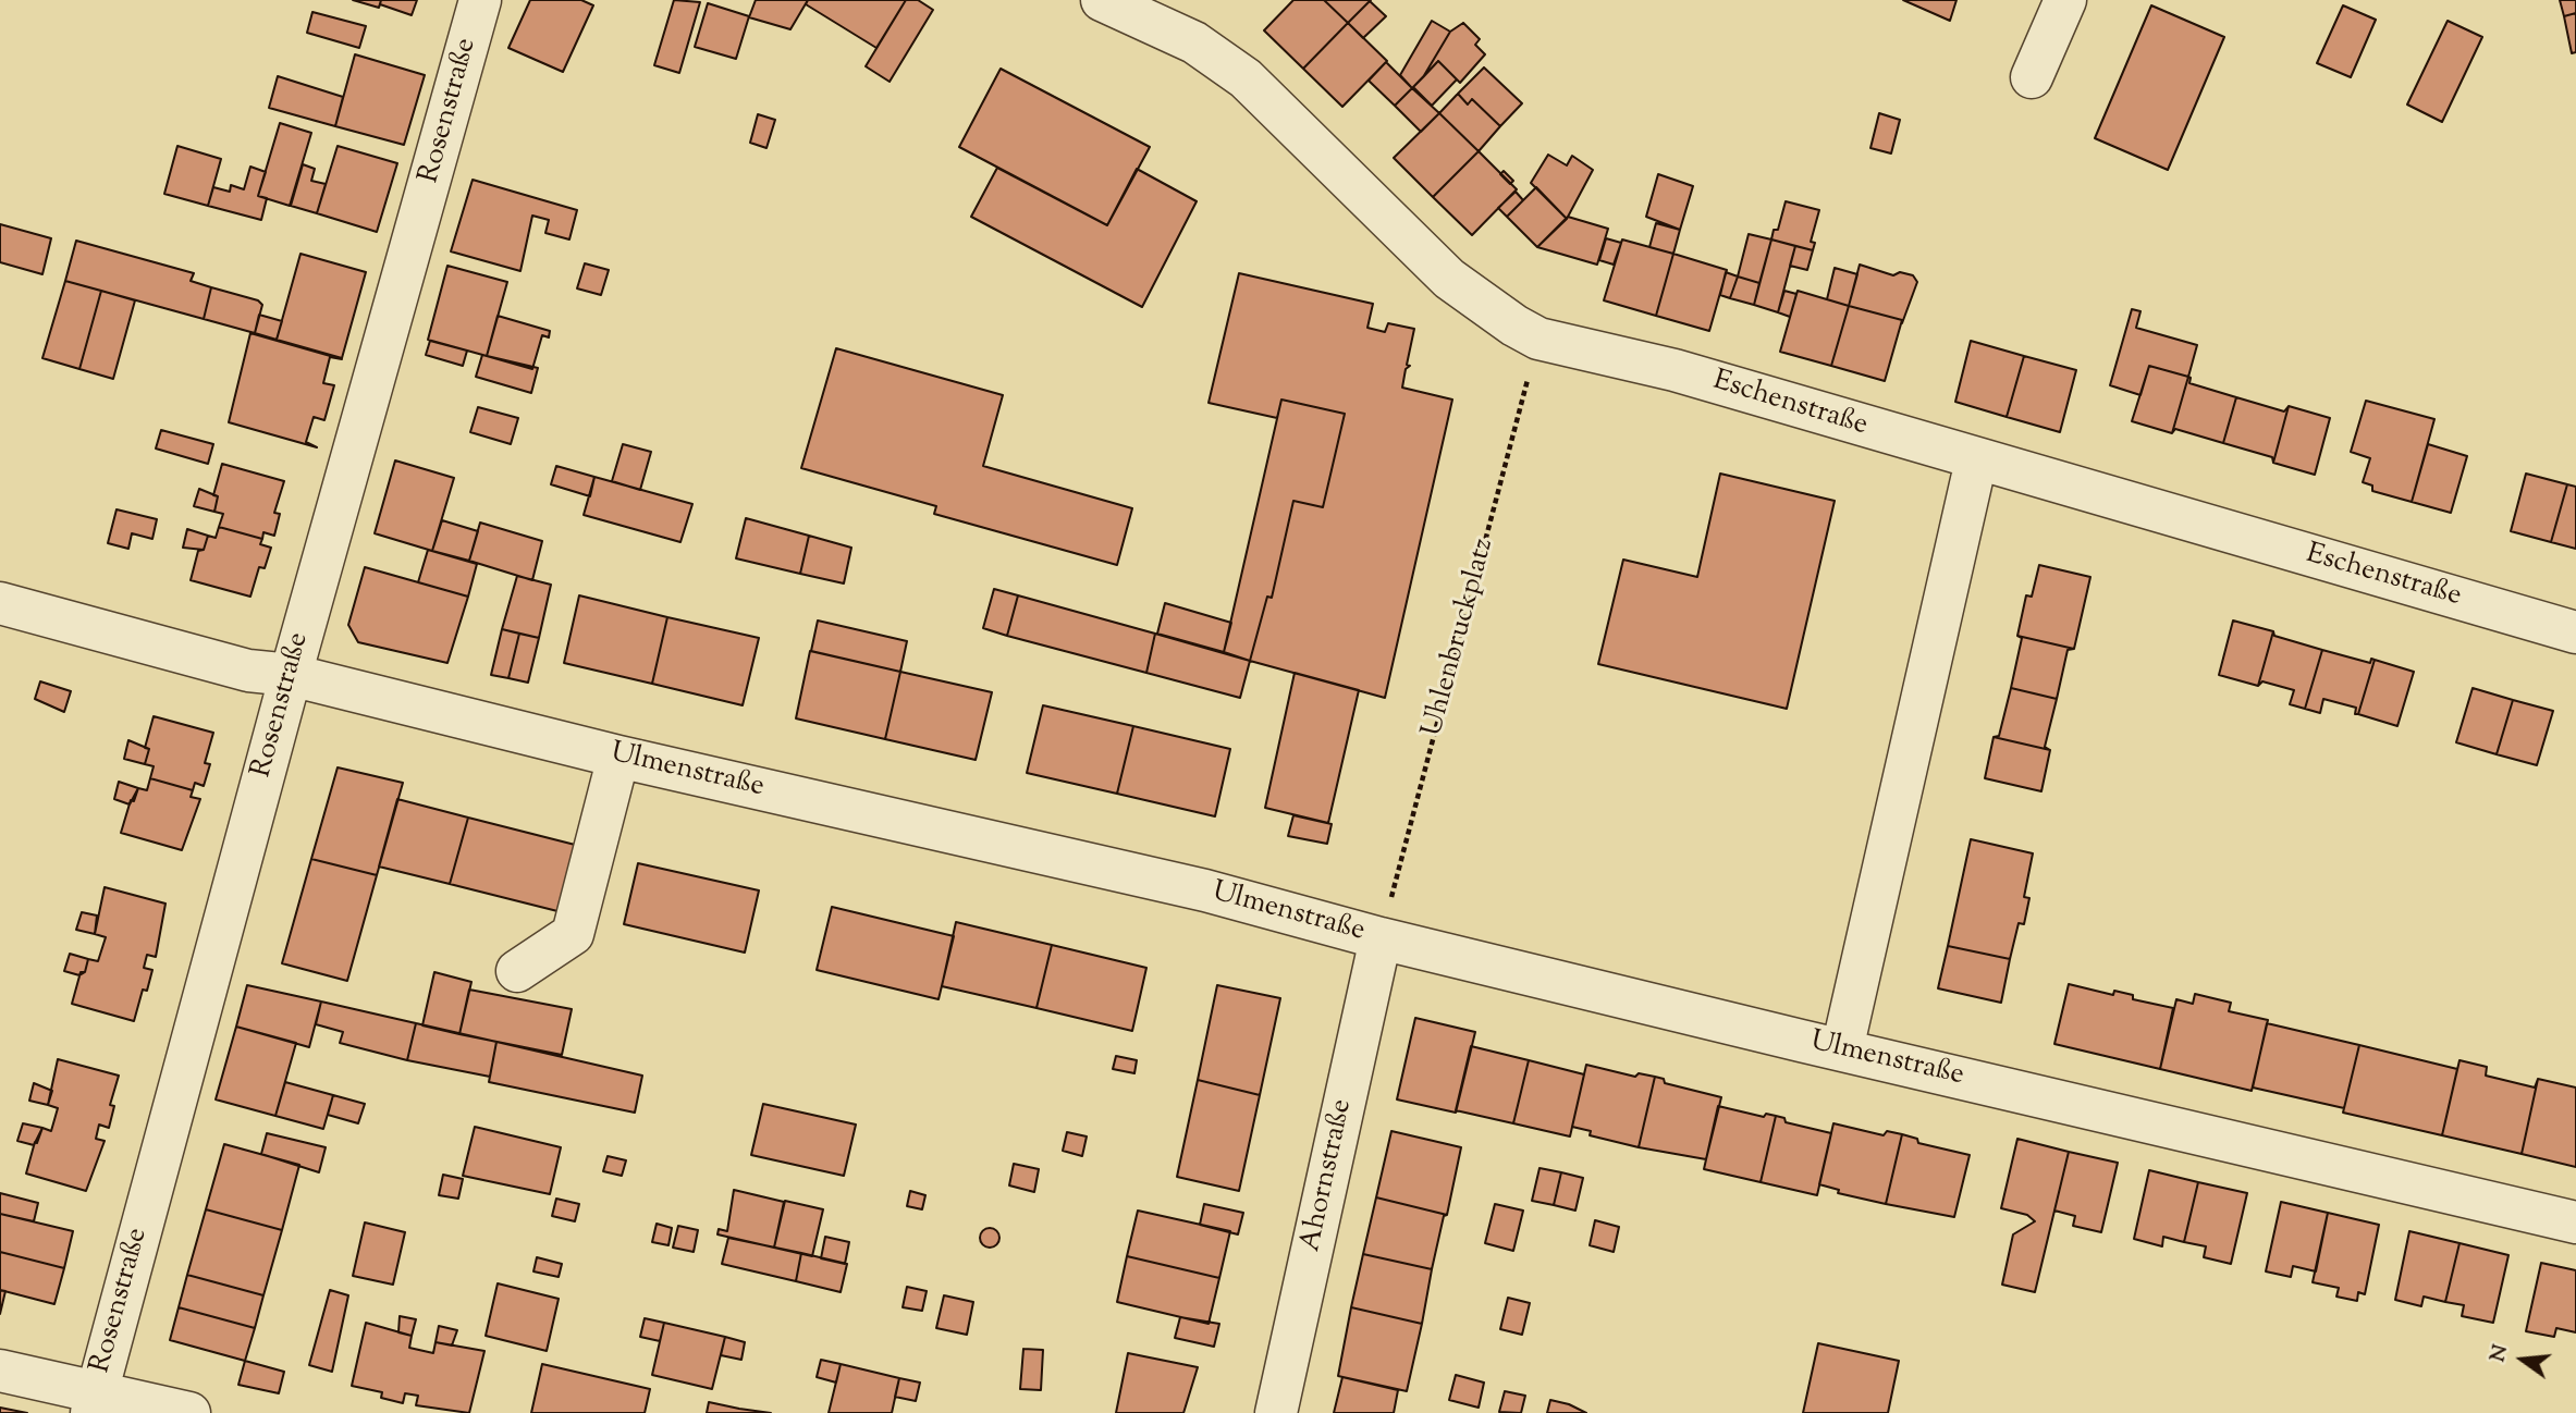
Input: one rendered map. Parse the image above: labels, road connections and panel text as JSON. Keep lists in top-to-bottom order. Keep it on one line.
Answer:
{"streets":{"street":["Rosenstraße","Eschenstraße","Ulmenstraße","Ahornstraße"],"path":["Uhlenbruckplatz"]},"crossings":[["Rosenstraße","Ulmenstraße"],["Eschenstraße","Uhlenbruckplatz"],["Uhlenbruckplatz","Ulmenstraße"],["Uhlenbruckplatz","Ahornstraße"],["Ulmenstraße","Ahornstraße"]],"north":"left"}
